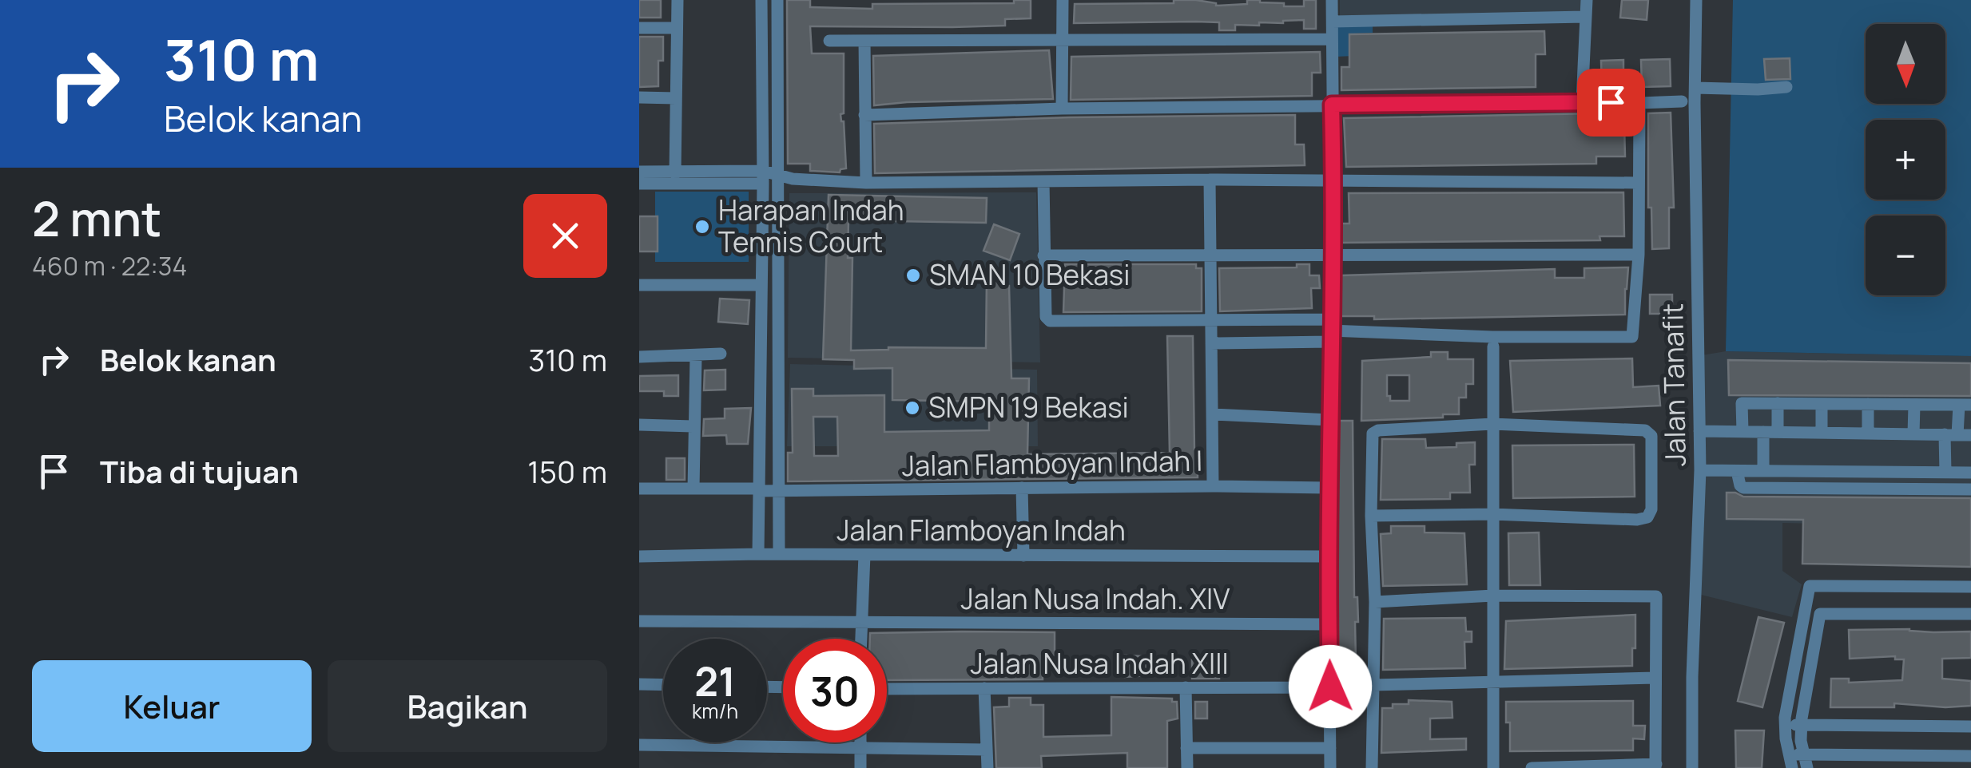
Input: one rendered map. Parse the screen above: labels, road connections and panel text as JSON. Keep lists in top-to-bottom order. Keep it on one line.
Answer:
{"streets":{"street":["Jalan Tanafit","Jalan Flamboyan Indah I","Jalan Flamboyan Indah","Jalan Nusa Indah. XIV","Jalan Nusa Indah XIII"]},"places":["Harapan Indah Tennis Court","SMAN 10 Bekasi","SMPN 19 Bekasi"],"north":"bottom","page":{"turn":["310 m","Belok kanan"],"map_buttons":["+","−"],"heading":["2 mnt","460 m · 22:34"],"list":[{"name":"Belok kanan","value":"310 m"},{"name":"Tiba di tujuan","value":"150 m"}],"speed":"21 km/h","limit":"30","buttons":["Keluar","Bagikan"]}}
